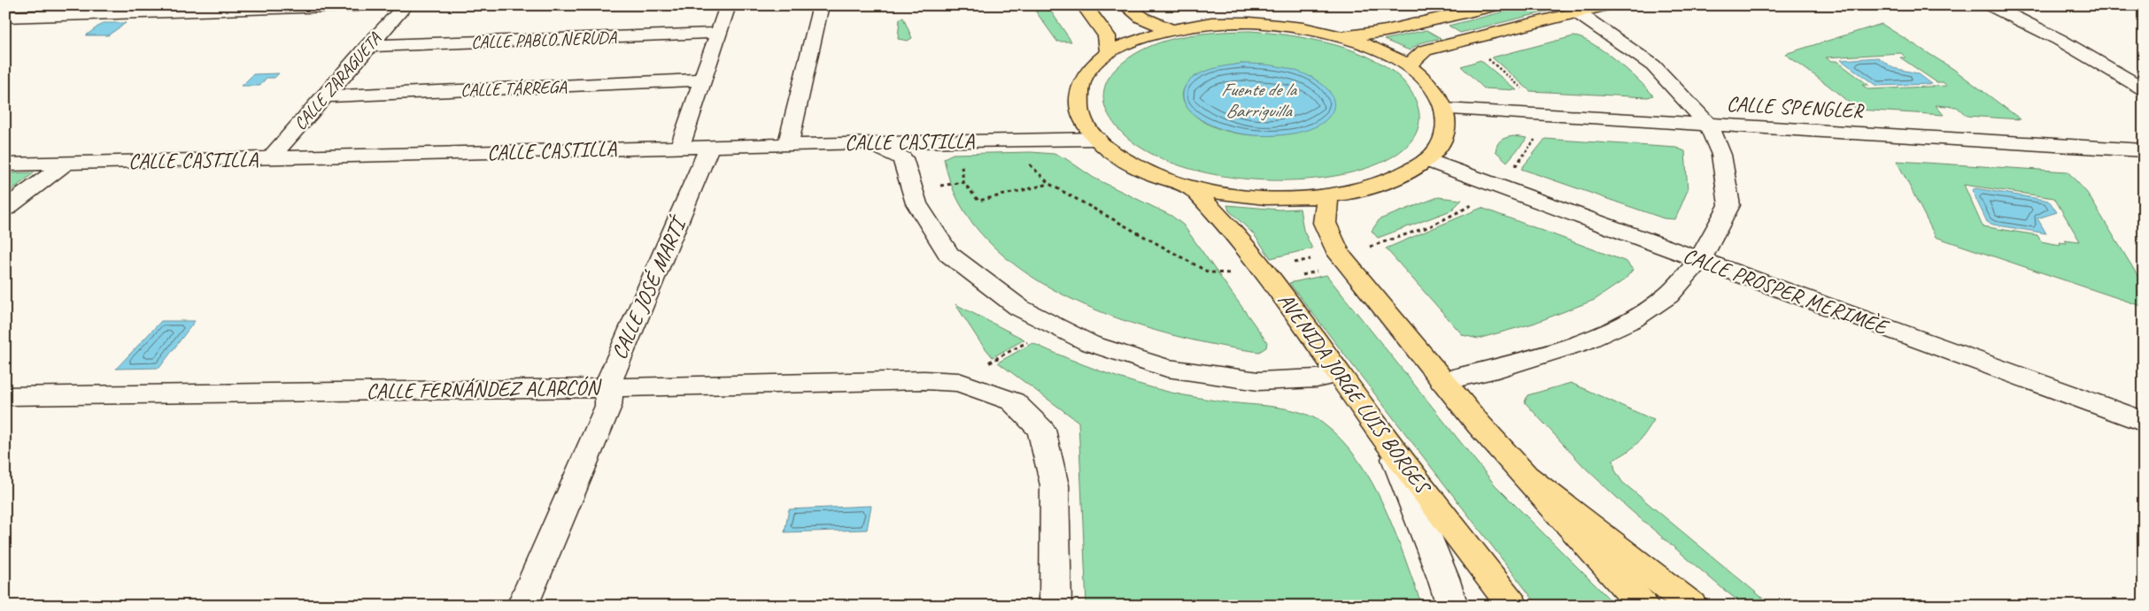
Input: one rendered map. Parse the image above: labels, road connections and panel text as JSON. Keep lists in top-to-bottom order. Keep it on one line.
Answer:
{"streets":{"main road":["AVENIDA JORGE LUIS BORGES"],"street":["CALLE PABLO NERUDA","CALLE ZARAGUETA","CALLE TÁRREGA","CALLE SPENGLER","CALLE CASTILLA","CALLE JOSÉ MARTÍ","CALLE PROSPER MERIMÈE","CALLE FERNÁNDEZ ALARCÓN"]},"crossings":[["CALLE PABLO NERUDA","CALLE ZARAGUETA"],["CALLE ZARAGUETA","CALLE TÁRREGA"],["CALLE ZARAGUETA","CALLE CASTILLA"],["CALLE CASTILLA","CALLE JOSÉ MARTÍ"],["CALLE JOSÉ MARTÍ","CALLE FERNÁNDEZ ALARCÓN"]],"water":["Fuente de la Barriguilla"]}
